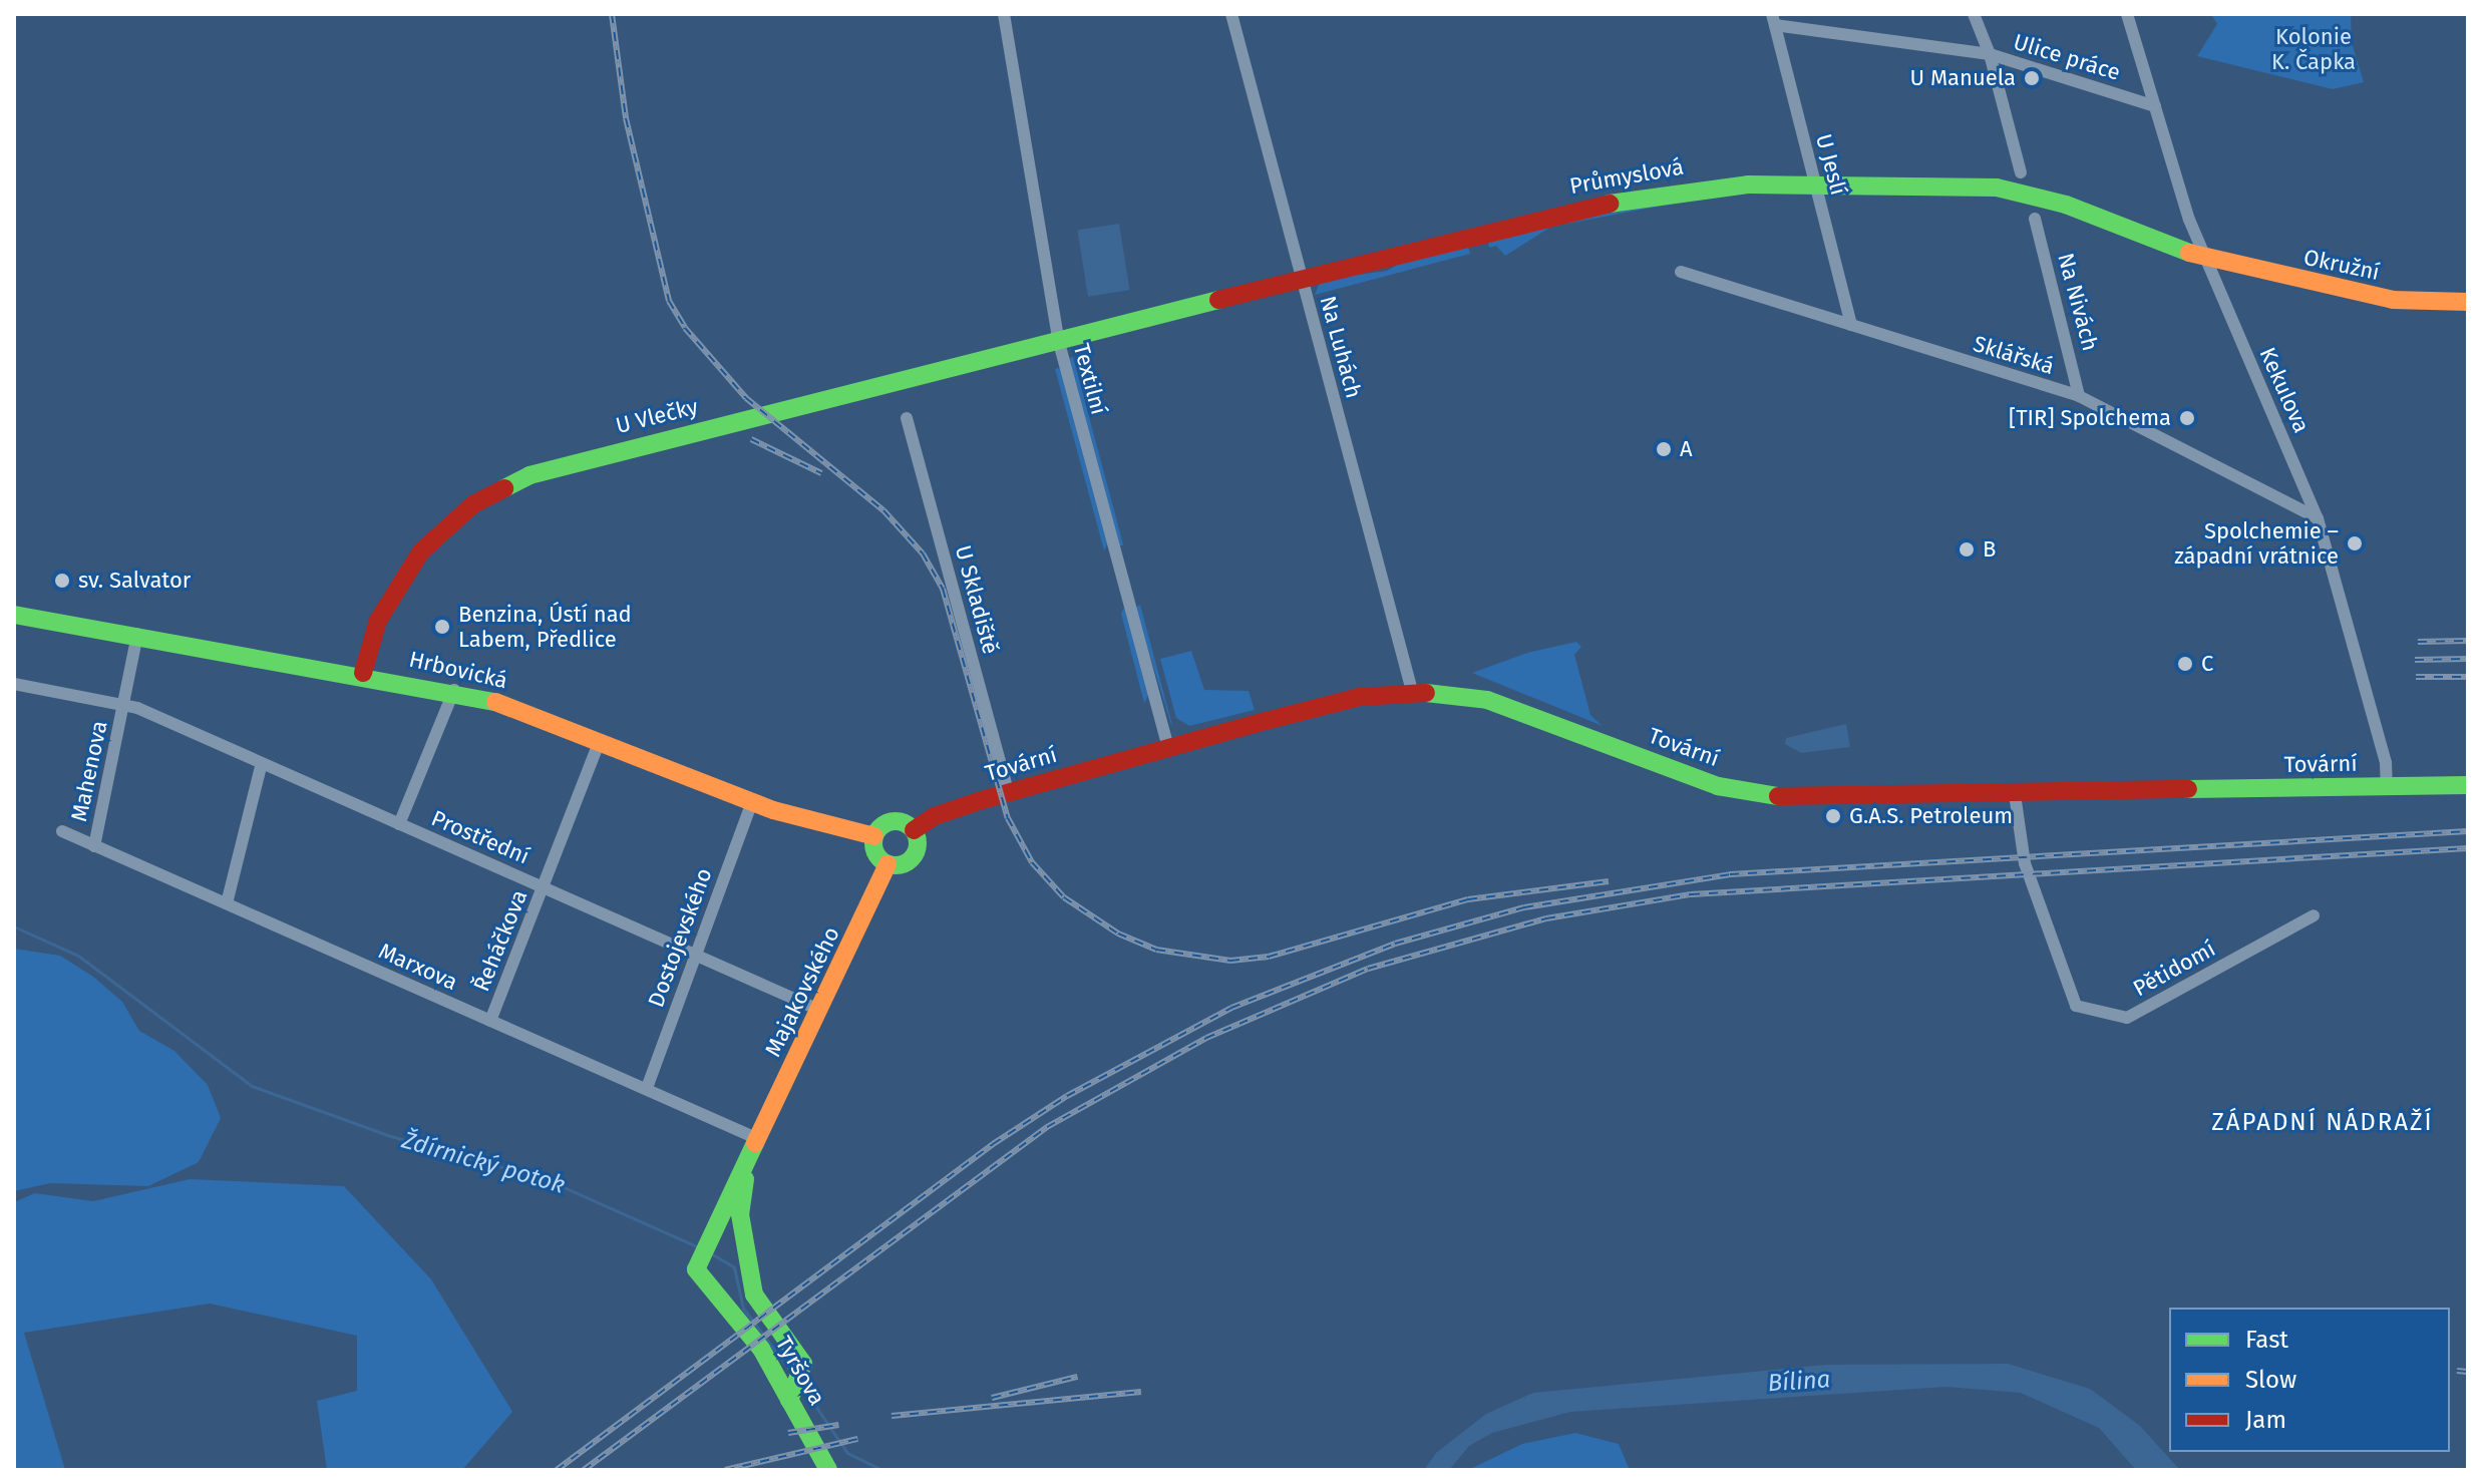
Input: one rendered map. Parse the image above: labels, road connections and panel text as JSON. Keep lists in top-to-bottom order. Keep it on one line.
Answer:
{"streets":{"street":["Ulice práce","U Jeslí","Průmyslová","Okružní","Na Nivách","Na Luhách","Sklářská","Textilní","Kekulova","U Vlečky","U Skladiště","Hrbovická","Tovární","Mahenova","Prostřední","Dostojevského","Řeháčkova","Marxova","Pětidomí","Majakovského","Tyršova"]},"crossings":[["Ulice práce","U Jeslí"],["Ulice práce","Kekulova"],["U Jeslí","Průmyslová"],["U Jeslí","Sklářská"],["Průmyslová","Okružní"],["Průmyslová","Na Luhách"],["Průmyslová","Textilní"],["Průmyslová","Kekulova"],["Průmyslová","U Vlečky"],["Okružní","Kekulova"],["Na Nivách","Sklářská"],["Na Luhách","Tovární"],["Sklářská","Kekulova"],["Textilní","U Vlečky"],["Textilní","Tovární"],["Kekulova","Tovární"],["U Vlečky","Hrbovická"],["U Skladiště","Tovární"],["Hrbovická","Tovární"],["Hrbovická","Mahenova"],["Hrbovická","Dostojevského"],["Hrbovická","Řeháčkova"],["Hrbovická","Majakovského"],["Tovární","Pětidomí"],["Tovární","Majakovského"],["Mahenova","Prostřední"],["Mahenova","Marxova"],["Prostřední","Dostojevského"],["Prostřední","Řeháčkova"],["Prostřední","Majakovského"],["Dostojevského","Marxova"],["Řeháčkova","Marxova"],["Marxova","Majakovského"],["Majakovského","Tyršova"]],"districts":["ZÁPADNÍ NÁDRAŽÍ"],"water":["Ždírnický potok","Bílina"],"parks":["Kolonie K. Čapka"],"places":["U Manuela","[TIR] Spolchema","A","Spolchemie – západní vrátnice","B","sv. Salvator","Benzina, Ústí nad Labem, Předlice","C","G.A.S. Petroleum"],"legend":["Fast","Slow","Jam"]}
